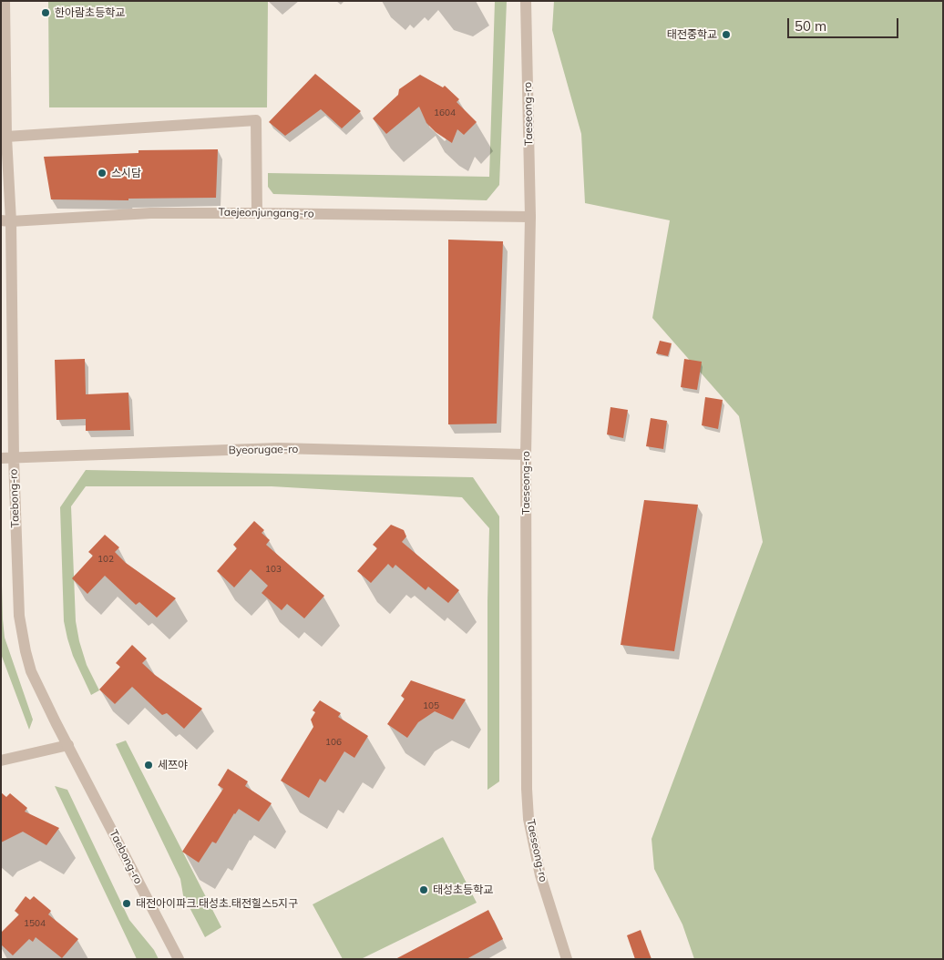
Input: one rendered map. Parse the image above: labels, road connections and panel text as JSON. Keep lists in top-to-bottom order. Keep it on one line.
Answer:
{"streets":{"street":["Taeseong-ro","Taejeonjungang-ro","Byeorugae-ro","Taebong-ro"]},"crossings":[["Taeseong-ro","Taejeonjungang-ro"],["Taeseong-ro","Byeorugae-ro"],["Taejeonjungang-ro","Taebong-ro"],["Byeorugae-ro","Taebong-ro"]],"places":["한아람초등학교","태전중학교","스시담","세쯔야","태성초등학교","태전아이파크.태성초.태전힐스5지구"],"house_numbers":["1604","102","103","105","106","1504"],"scale_bar":"50 m"}
